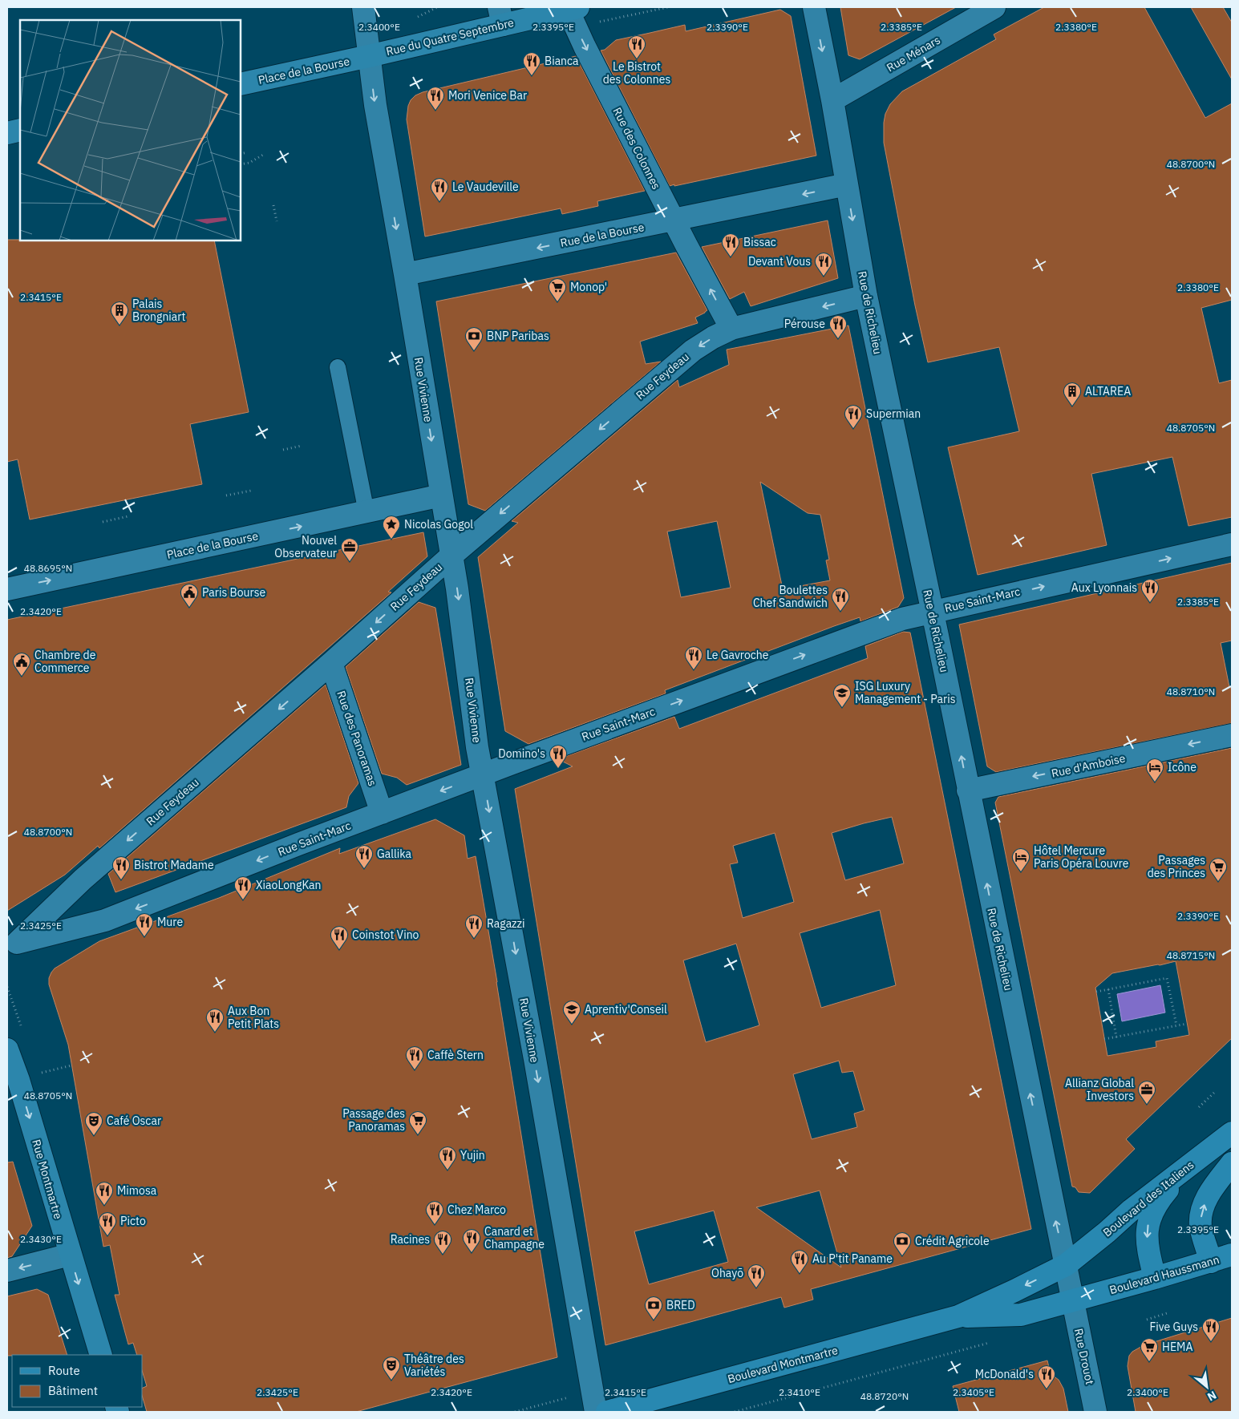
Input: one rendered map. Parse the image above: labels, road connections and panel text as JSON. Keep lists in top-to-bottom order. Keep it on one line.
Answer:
{"streets":{"main road":["Rue du Quatre Septembre","Place de la Bourse","Rue Montmartre","Boulevard des Italiens","Boulevard Haussmann","Boulevard Montmartre"],"street":["Rue Ménars","Rue des Colonnes","Rue de la Bourse","Rue de Richelieu","Rue Feydeau","Rue Vivienne","Rue Saint-Marc","Rue des Panoramas","Rue d'Amboise","Rue Drouot"]},"crossings":[["Rue du Quatre Septembre","Place de la Bourse"],["Rue du Quatre Septembre","Rue des Colonnes"],["Rue du Quatre Septembre","Rue Vivienne"],["Rue Ménars","Rue de Richelieu"],["Place de la Bourse","Rue Vivienne"],["Rue des Colonnes","Rue de la Bourse"],["Rue des Colonnes","Rue Feydeau"],["Rue de la Bourse","Rue de Richelieu"],["Rue de la Bourse","Rue Vivienne"],["Rue de Richelieu","Rue Feydeau"],["Rue de Richelieu","Rue Saint-Marc"],["Rue de Richelieu","Rue d'Amboise"],["Rue de Richelieu","Boulevard des Italiens"],["Rue de Richelieu","Boulevard Haussmann"],["Rue de Richelieu","Rue Drouot"],["Rue de Richelieu","Boulevard Montmartre"],["Rue Feydeau","Rue Vivienne"],["Rue Feydeau","Rue Saint-Marc"],["Rue Feydeau","Rue des Panoramas"],["Rue Vivienne","Rue Saint-Marc"],["Rue Saint-Marc","Rue des Panoramas"],["Boulevard des Italiens","Boulevard Montmartre"],["Boulevard Haussmann","Rue Drouot"],["Boulevard Haussmann","Boulevard Montmartre"],["Rue Drouot","Boulevard Montmartre"]],"one_way":["Place de la Bourse","Rue de la Bourse","Rue Feydeau","Rue Vivienne","Rue d'Amboise","Rue Montmartre"],"places":{"restaurant":["Le Bistrot des Colonnes","Bianca","Mori Venice Bar","Le Vaudeville","Bissac","Devant Vous","Pérouse","Supermian","Aux Lyonnais","Boulettes Chef Sandwich","Le Gavroche","Domino's","Gallika","Bistrot Madame","XiaoLongKan","Mure","Ragazzi","Coinstot Vino","Aux Bon Petit Plats","Caffè Stern","Yujin","Mimosa","Chez Marco","Picto","Canard et Champagne","Racines","Au P'tit Paname","Ohayō","Five Guys","McDonald's"],"supermarket":["Monop'","Passages des Princes","Passage des Panoramas","HEMA"],"building":["Palais Brongniart","ALTAREA"],"bank":["BNP Paribas","Crédit Agricole","BRED"],"place":["Nicolas Gogol"],"office":["Nouvel Observateur","Allianz Global Investors"],"public building":["Paris Bourse","Chambre de Commerce"],"school or university":["ISG Luxury Management - Paris","Aprentiv'Conseil"],"hotel":["Icône","Hôtel Mercure Paris Opéra Louvre"],"theatre":["Café Oscar","Théâtre des Variétés"]},"legend":["Route","Bâtiment"],"north":"bottom right","coordinates":["2.3400°E","2.3395°E","2.3390°E","2.3385°E","2.3380°E","48.8700°N","2.3415°E","48.8705°N","48.8695°N","2.3420°E","48.8710°N","2.3425°E","48.8715°N","2.3430°E","2.3410°E","2.3405°E","48.8720°N"]}
